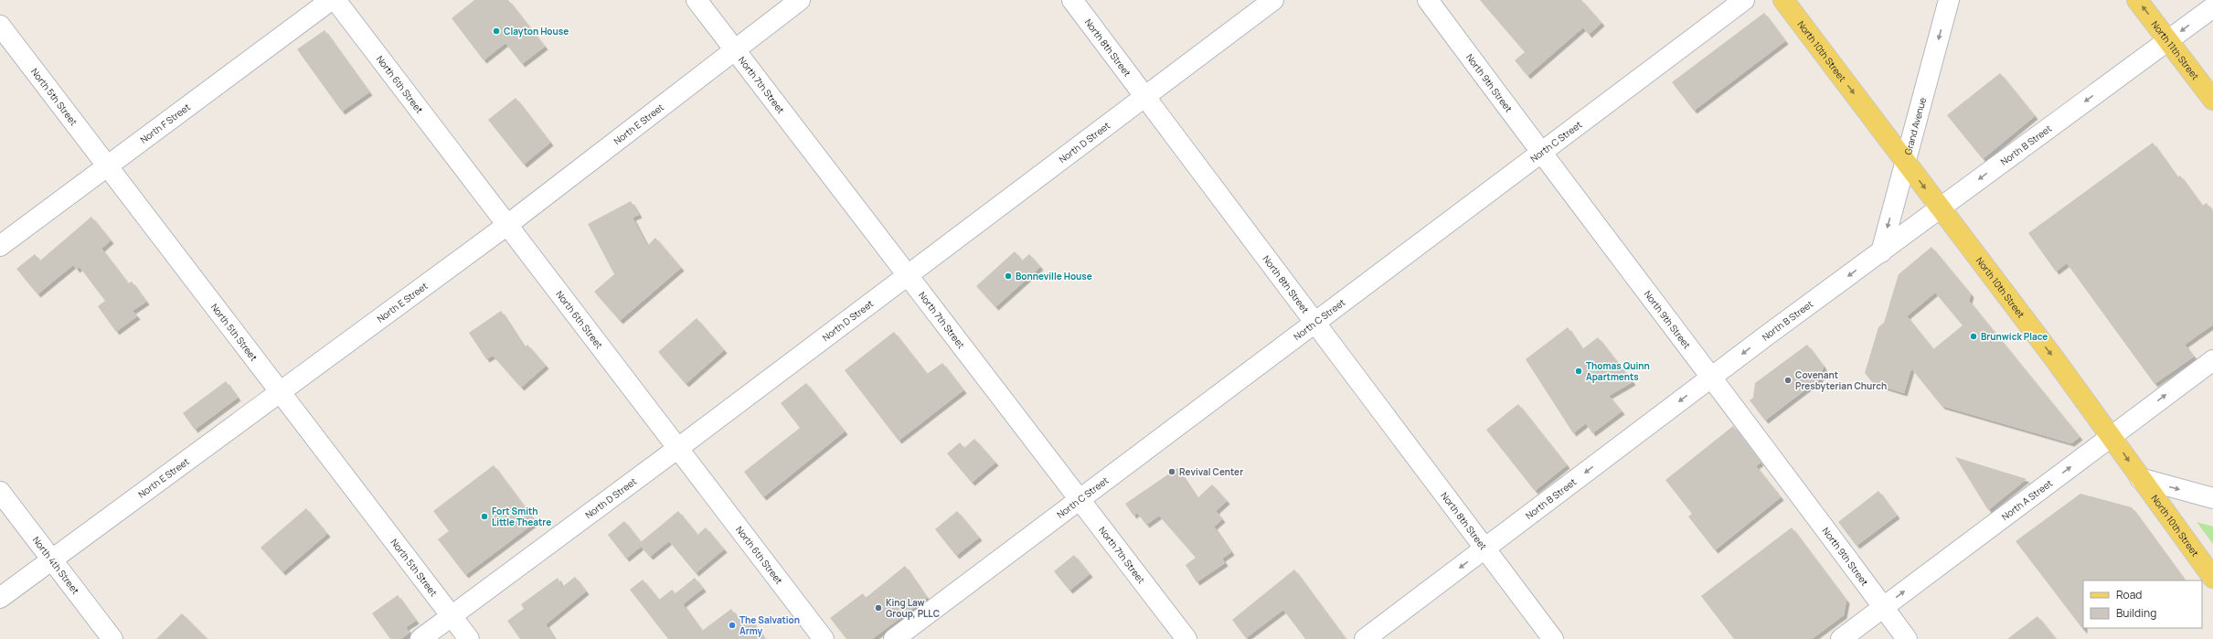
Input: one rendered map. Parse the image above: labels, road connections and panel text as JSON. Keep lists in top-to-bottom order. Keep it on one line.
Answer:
{"streets":{"main road":["North 11th Street","North 10th Street"],"street":["North 8th Street","North 9th Street","North 6th Street","North 7th Street","North 5th Street","North F Street","North E Street","Grand Avenue","North D Street","North C Street","North B Street","North A Street","North 4th Street"]},"crossings":[["North 8th Street","North D Street"],["North 8th Street","North C Street"],["North 8th Street","North B Street"],["North 11th Street","North B Street"],["North 10th Street","Grand Avenue"],["North 10th Street","North B Street"],["North 10th Street","North A Street"],["North 9th Street","North C Street"],["North 9th Street","North B Street"],["North 9th Street","North A Street"],["North 6th Street","North E Street"],["North 6th Street","North D Street"],["North 7th Street","North E Street"],["North 7th Street","North D Street"],["North 7th Street","North C Street"],["North 5th Street","North F Street"],["North 5th Street","North E Street"],["North 5th Street","North D Street"],["North E Street","North 4th Street"],["Grand Avenue","North B Street"]],"one_way":["North 11th Street","North 10th Street","Grand Avenue","North B Street","North A Street"],"places":["Clayton House","Bonneville House","Brunwick Place","Thomas Quinn Apartments","Covenant Presbyterian Church","Revival Center","Fort Smith Little Theatre","King Law Group, PLLC","The Salvation Army"],"legend":["Road","Building"]}
